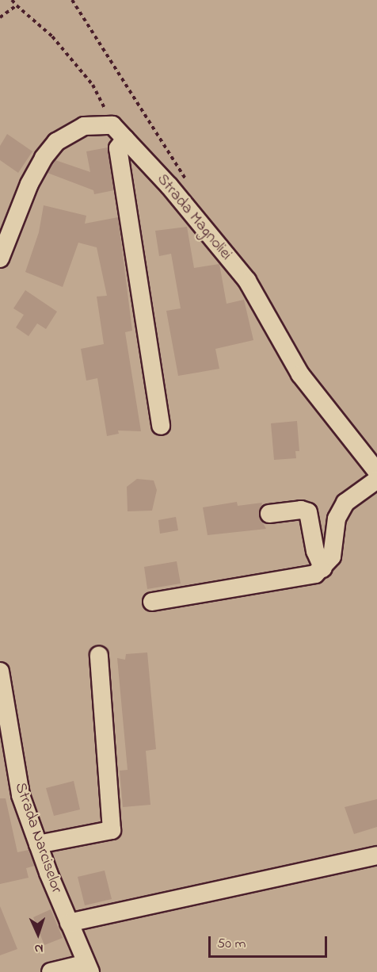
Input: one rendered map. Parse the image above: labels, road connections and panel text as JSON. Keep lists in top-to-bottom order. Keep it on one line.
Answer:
{"streets":{"street":["Strada Magnoliei","Strada Narciselor"]},"scale_bar":"50 m","north":"bottom"}
